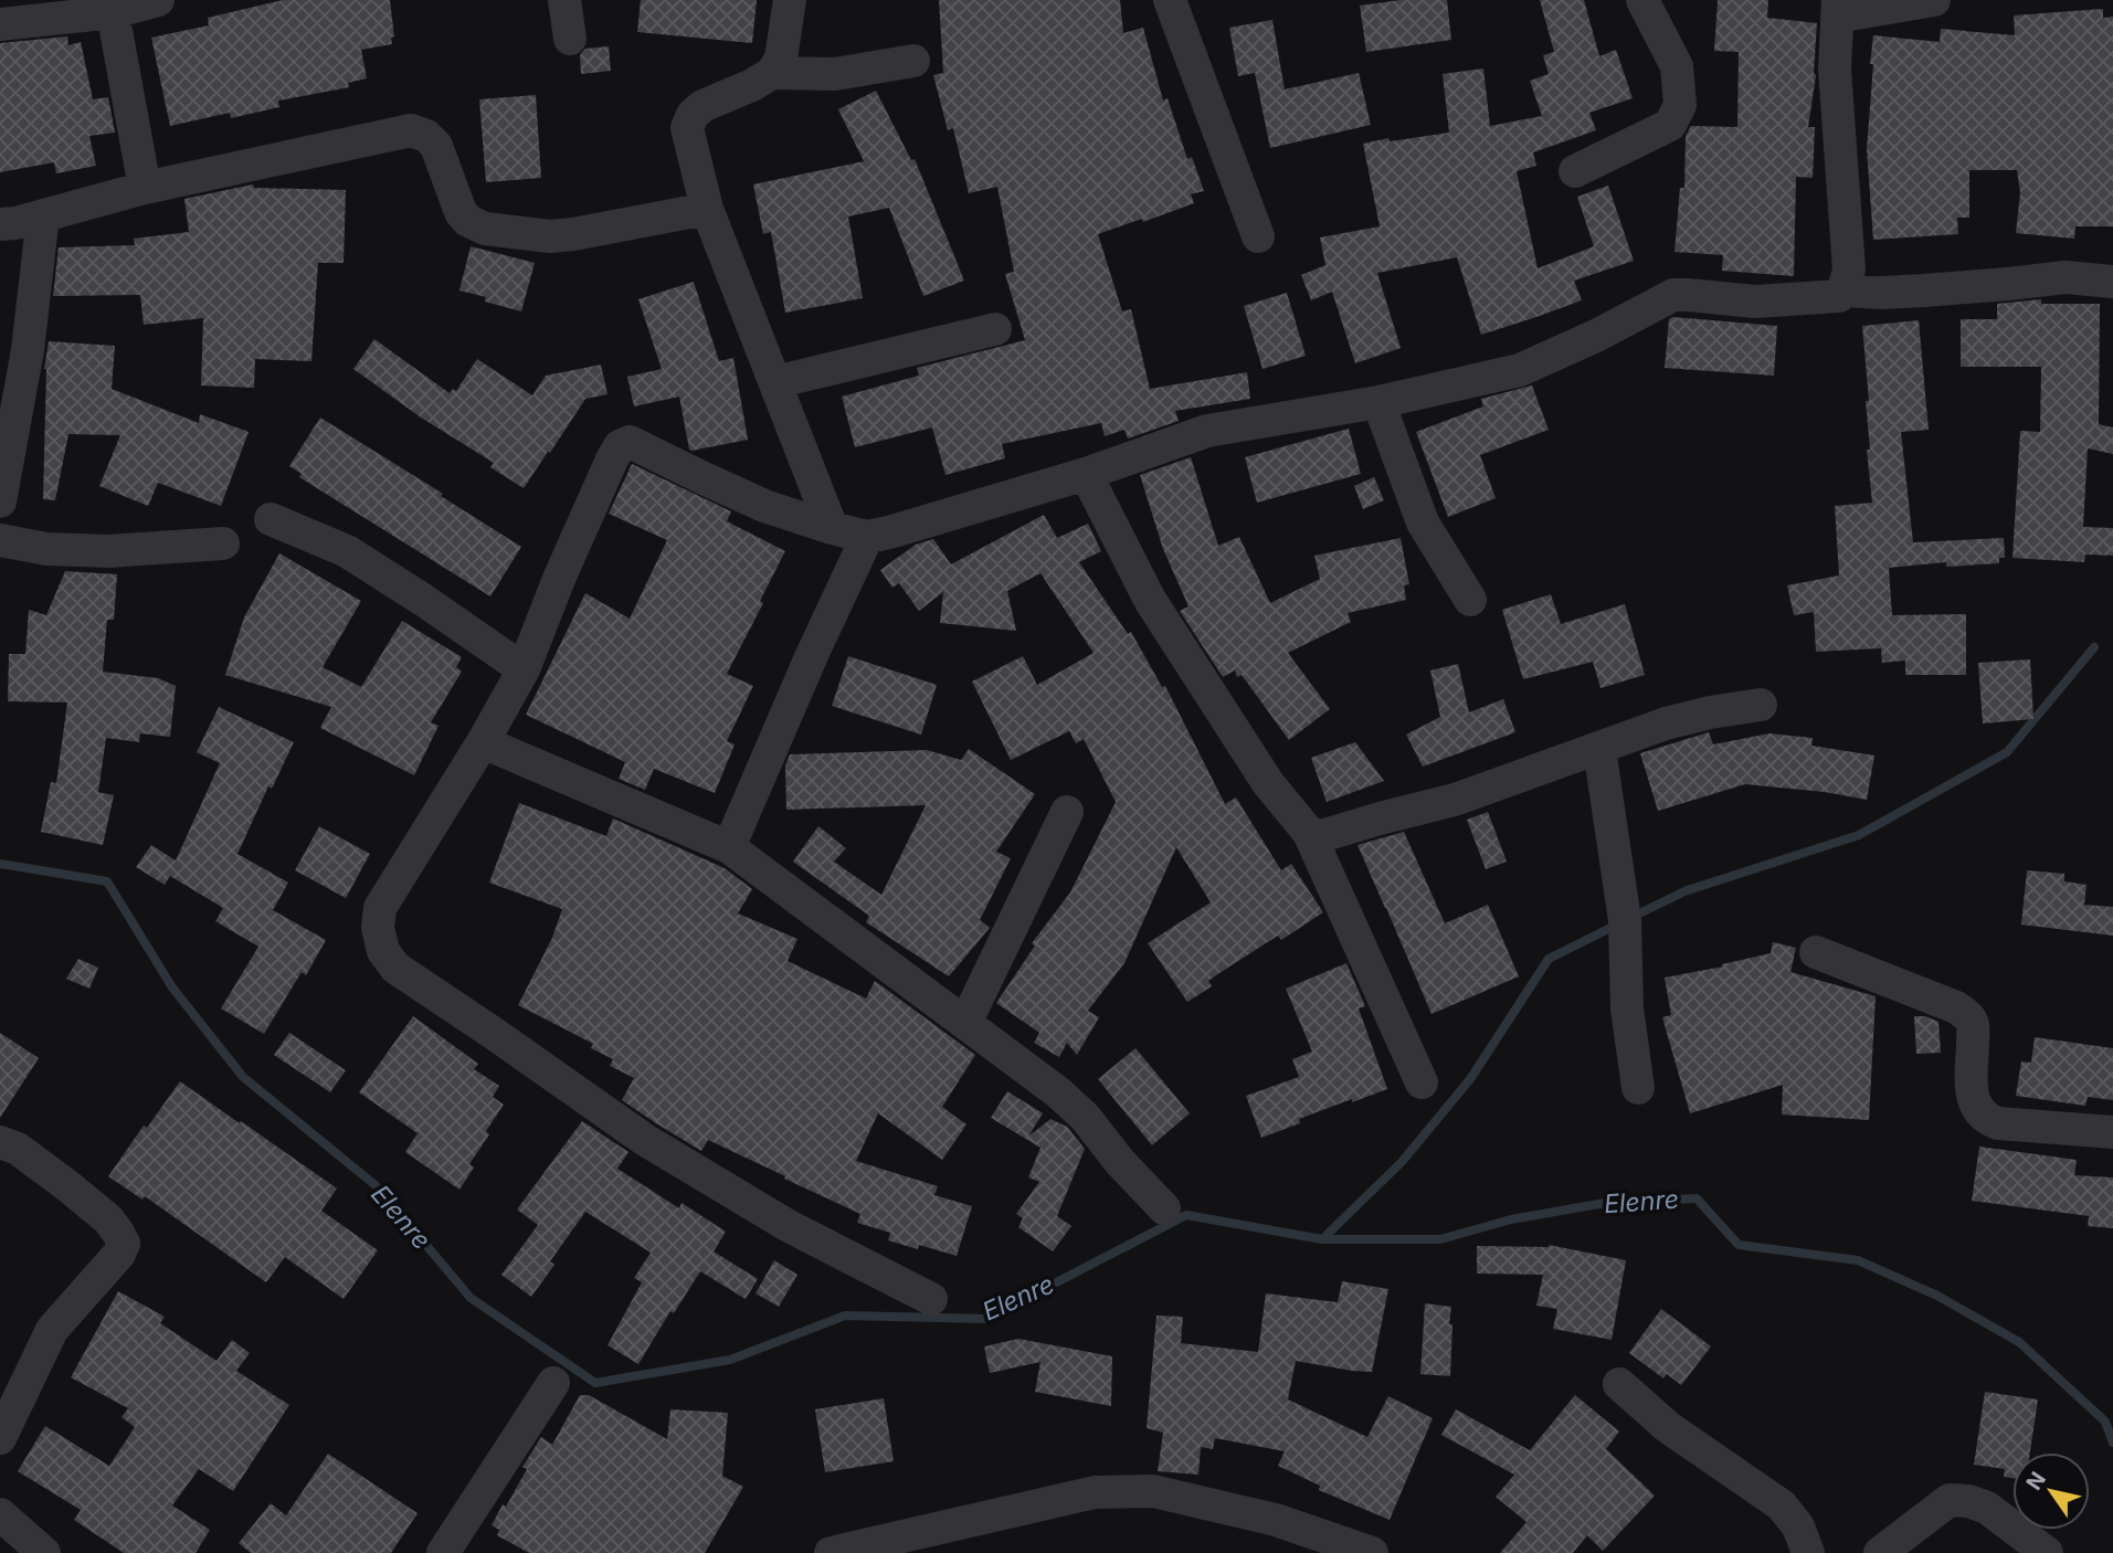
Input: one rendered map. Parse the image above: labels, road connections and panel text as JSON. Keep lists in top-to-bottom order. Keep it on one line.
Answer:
{"water":["Elenre"],"north":"top left"}
